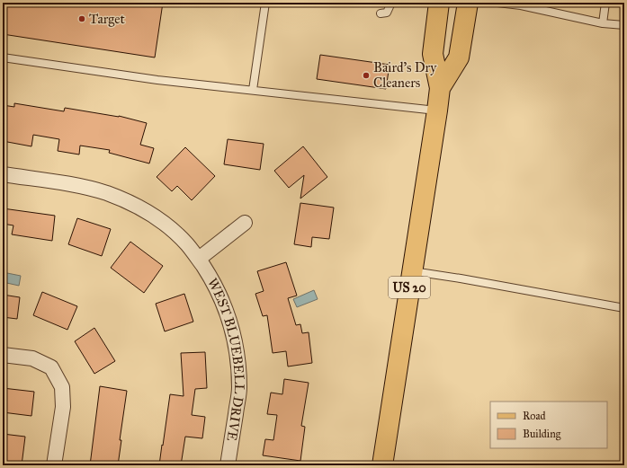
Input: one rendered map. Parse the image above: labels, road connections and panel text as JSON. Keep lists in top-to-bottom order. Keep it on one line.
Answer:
{"streets":{"main road":["US 20"],"street":["WEST BLUEBELL DRIVE"]},"places":["Target","Baird's Dry Cleaners"],"legend":["Road","Building"]}
